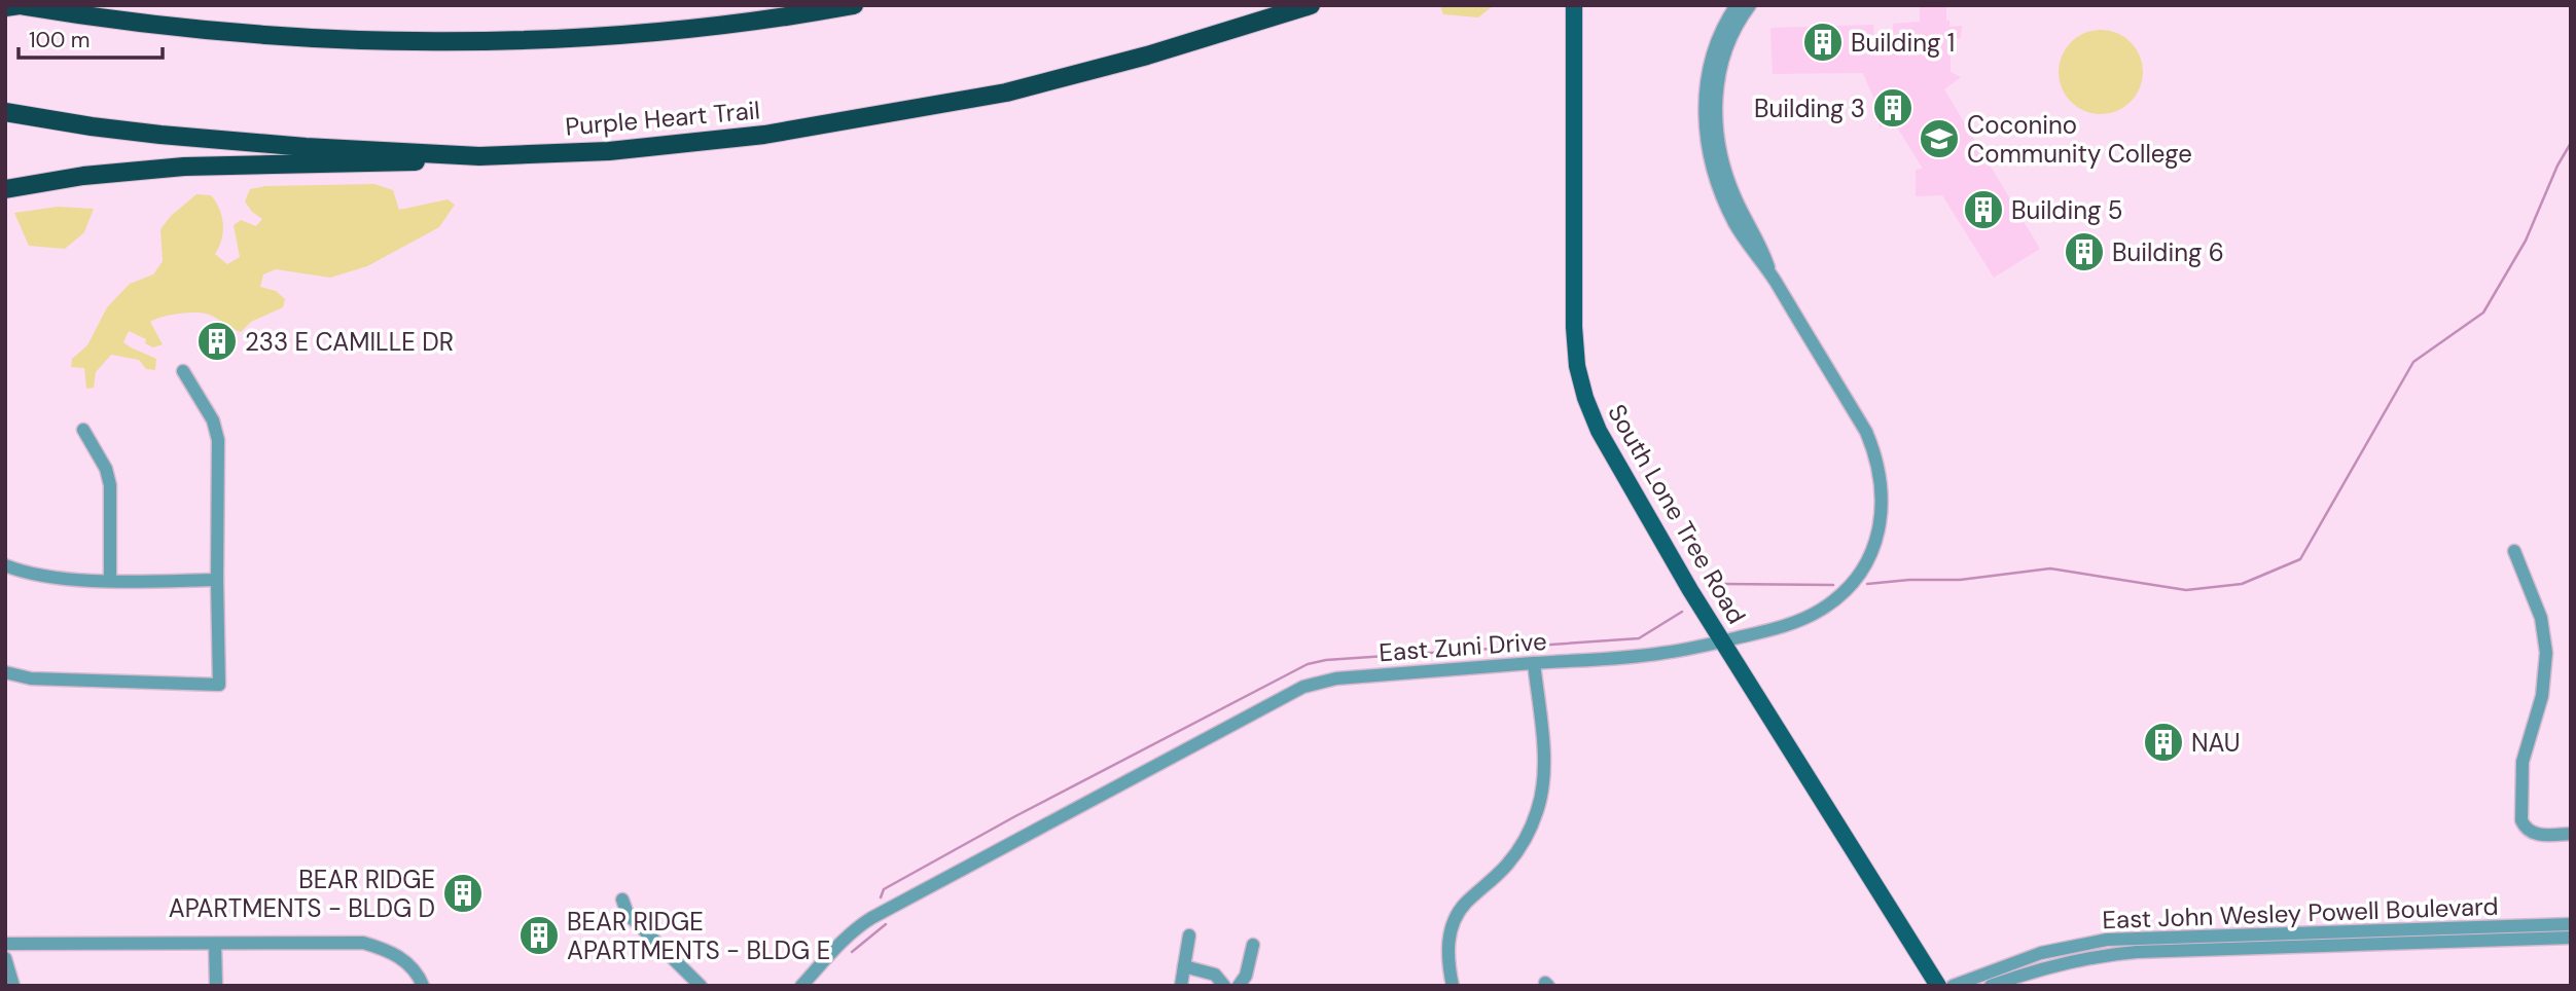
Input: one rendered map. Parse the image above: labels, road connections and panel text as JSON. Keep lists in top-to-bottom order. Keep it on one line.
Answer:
{"streets":{"highway":["Purple Heart Trail"],"main road":["South Lone Tree Road"],"street":["East Zuni Drive","East John Wesley Powell Boulevard"]},"crossings":[["South Lone Tree Road","East Zuni Drive"]],"places":{"building":["Building 1","Building 3","Building 5","Building 6","233 E CAMILLE DR","NAU","BEAR RIDGE APARTMENTS - BLDG D","BEAR RIDGE APARTMENTS - BLDG E"],"school or university":["Coconino Community College"]},"scale_bar":"100 m"}
